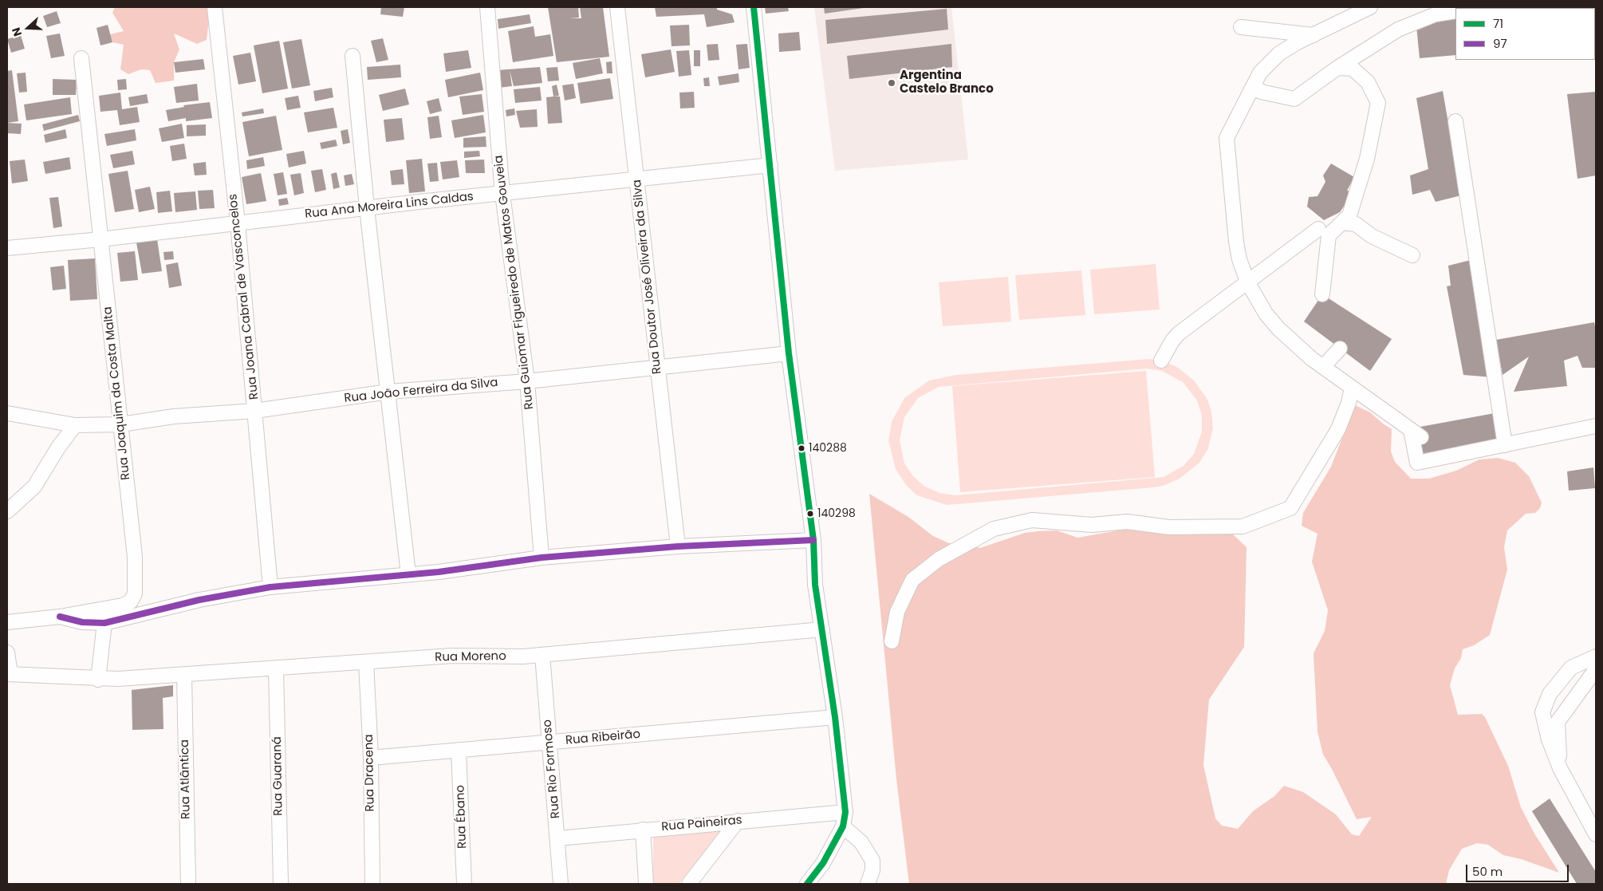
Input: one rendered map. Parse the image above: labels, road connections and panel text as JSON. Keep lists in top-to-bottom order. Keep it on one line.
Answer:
{"streets":{"street":["Rua Ana Moreira Lins Caldas","Rua Doutor José Oliveira da Silva","Rua Guiomar Figueiredo de Matos Gouveia","Rua Joana Cabral de Vasconcelos","Rua João Ferreira da Silva","Rua Joaquim da Costa Malta","Rua Moreno","Rua Ribeirão","Rua Rio Formoso","Rua Dracena","Rua Guaraná","Rua Atlântica","Rua Ébano","Rua Paineiras"]},"crossings":[["Rua Ana Moreira Lins Caldas","Rua Doutor José Oliveira da Silva"],["Rua Ana Moreira Lins Caldas","Rua Guiomar Figueiredo de Matos Gouveia"],["Rua Ana Moreira Lins Caldas","Rua Joana Cabral de Vasconcelos"],["Rua Ana Moreira Lins Caldas","Rua Joaquim da Costa Malta"],["Rua Doutor José Oliveira da Silva","Rua João Ferreira da Silva"],["Rua Guiomar Figueiredo de Matos Gouveia","Rua João Ferreira da Silva"],["Rua Joana Cabral de Vasconcelos","Rua João Ferreira da Silva"],["Rua João Ferreira da Silva","Rua Joaquim da Costa Malta"],["Rua Moreno","Rua Rio Formoso"],["Rua Moreno","Rua Dracena"],["Rua Moreno","Rua Guaraná"],["Rua Moreno","Rua Atlântica"],["Rua Ribeirão","Rua Rio Formoso"],["Rua Ribeirão","Rua Dracena"],["Rua Ribeirão","Rua Ébano"],["Rua Rio Formoso","Rua Paineiras"]],"places":["Argentina Castelo Branco","140288","140298"],"lines":["transit line 71","transit line 97"],"legend":["71","97"],"scale_bar":"50 m","north":"left"}
